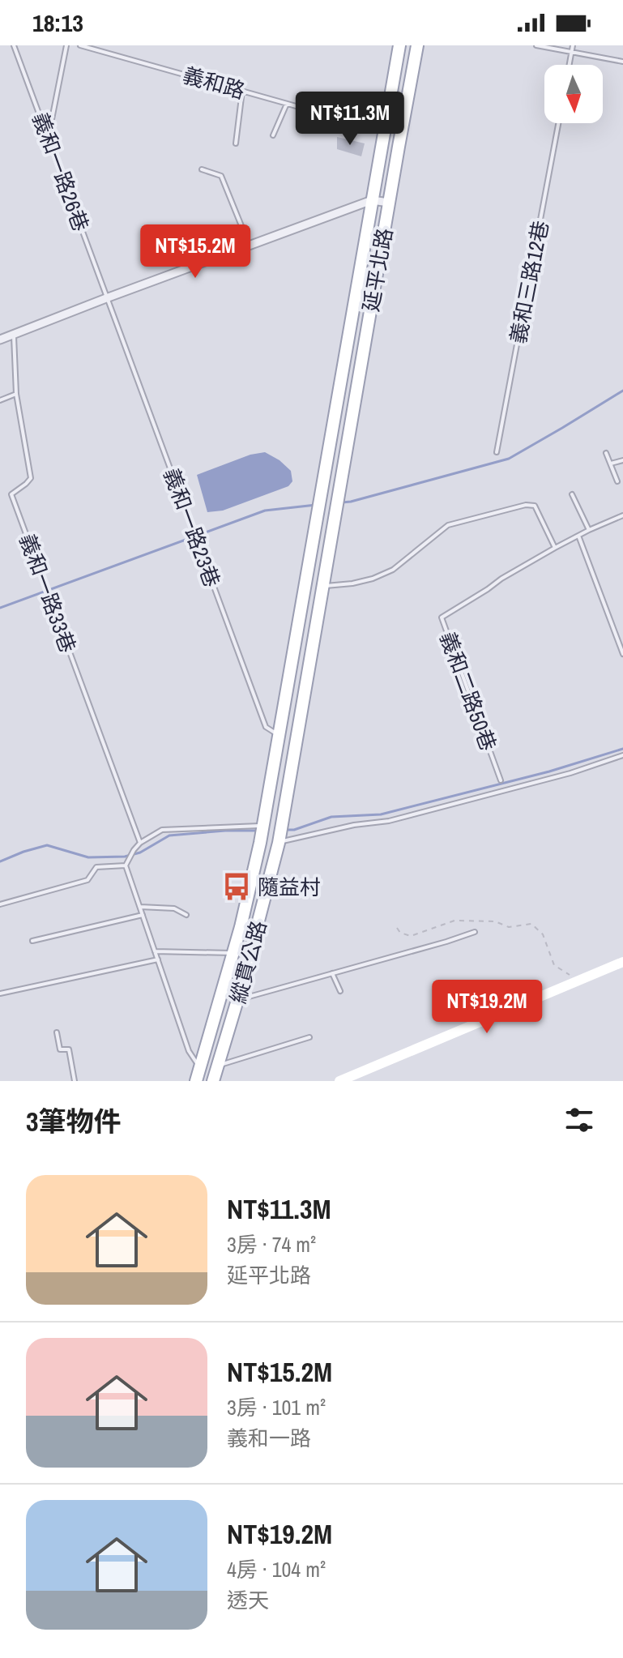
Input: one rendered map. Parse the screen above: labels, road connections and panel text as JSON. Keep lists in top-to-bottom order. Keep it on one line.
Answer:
{"streets":{"main road":["延平北路","縱貫公路"],"lane":["義和路","義和一路26巷","義和三路12巷","義和一路23巷","義和一路33巷","義和二路50巷"]},"crossings":[["義和路","延平北路"],["義和一路26巷","義和一路23巷"]],"places":{"bus stop":["隨益村"]},"north":"bottom","page":{"status":"18:13","price":["NT$11.3M","NT$15.2M","NT$19.2M"],"heading":"3筆物件","list":[{"name":"NT$11.3M","note":"3房 · 74 m² · 延平北路"},{"name":"NT$15.2M","note":"3房 · 101 m² · 義和一路"},{"name":"NT$19.2M","note":"4房 · 104 m² · 透天"}]}}
